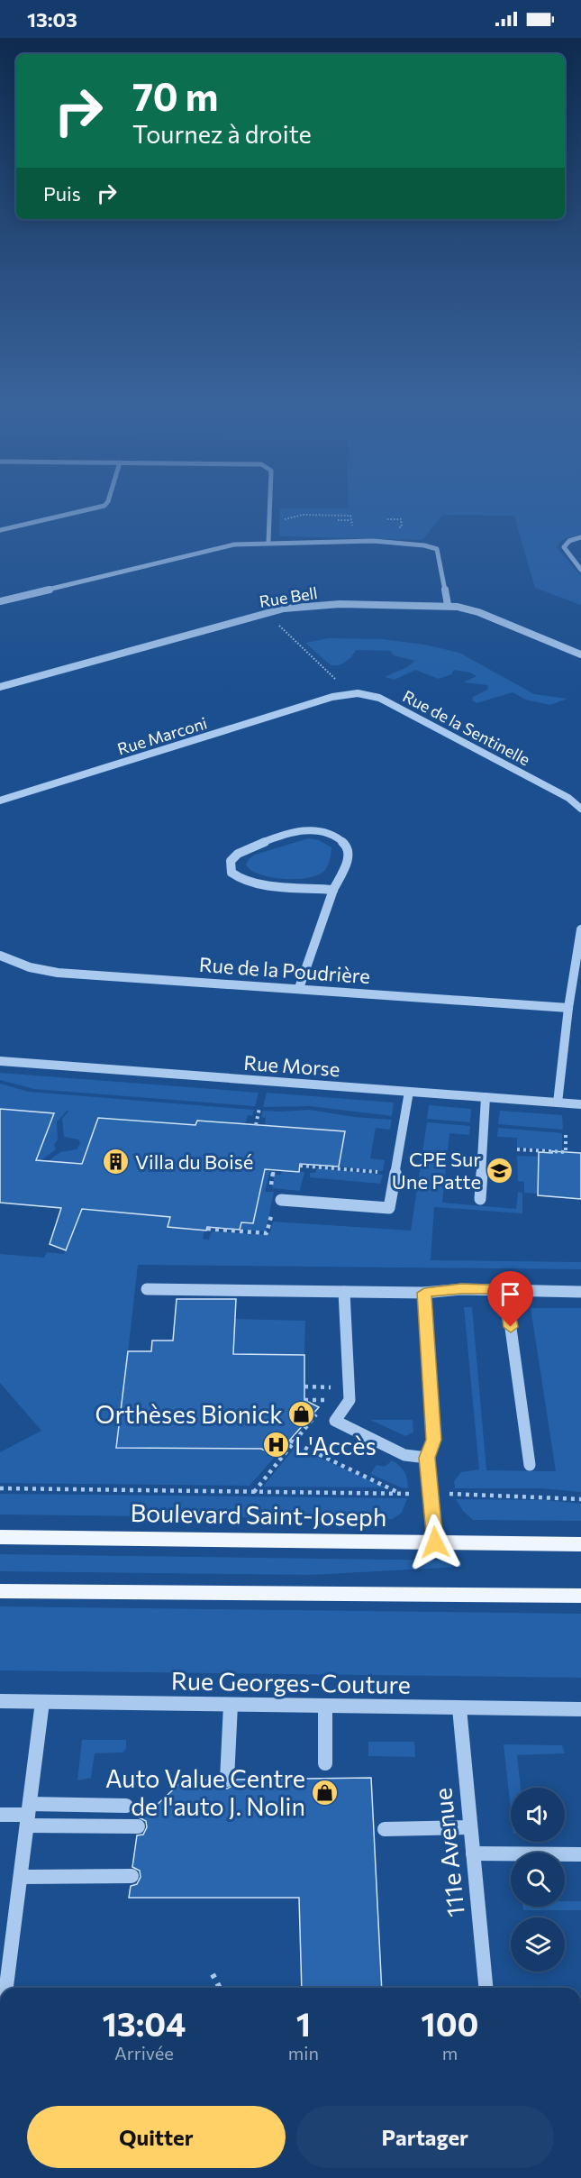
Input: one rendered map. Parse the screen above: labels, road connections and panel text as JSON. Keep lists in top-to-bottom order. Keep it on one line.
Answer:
{"streets":{"main road":["Boulevard Saint-Joseph"],"street":["Rue Bell","Rue de la Sentinelle","Rue Marconi","Rue de la Poudrière","Rue Morse","Rue Georges-Couture","111e Avenue"]},"crossings":[["Rue de la Sentinelle","Rue Marconi"],["Rue Georges-Couture","111e Avenue"]],"places":{"building":["Villa du Boisé"],"school or university":["CPE Sur Une Patte"],"shop":["Orthèses Bionick","Auto Value Centre de l'auto J. Nolin"],"hospital":["L'Accès"]},"page":{"status":"13:03","turn":["70 m","Tournez à droite"],"then":"Puis","eta":["13:04","Arrivée","1","min","100","m"],"buttons":["Quitter","Partager"]}}
